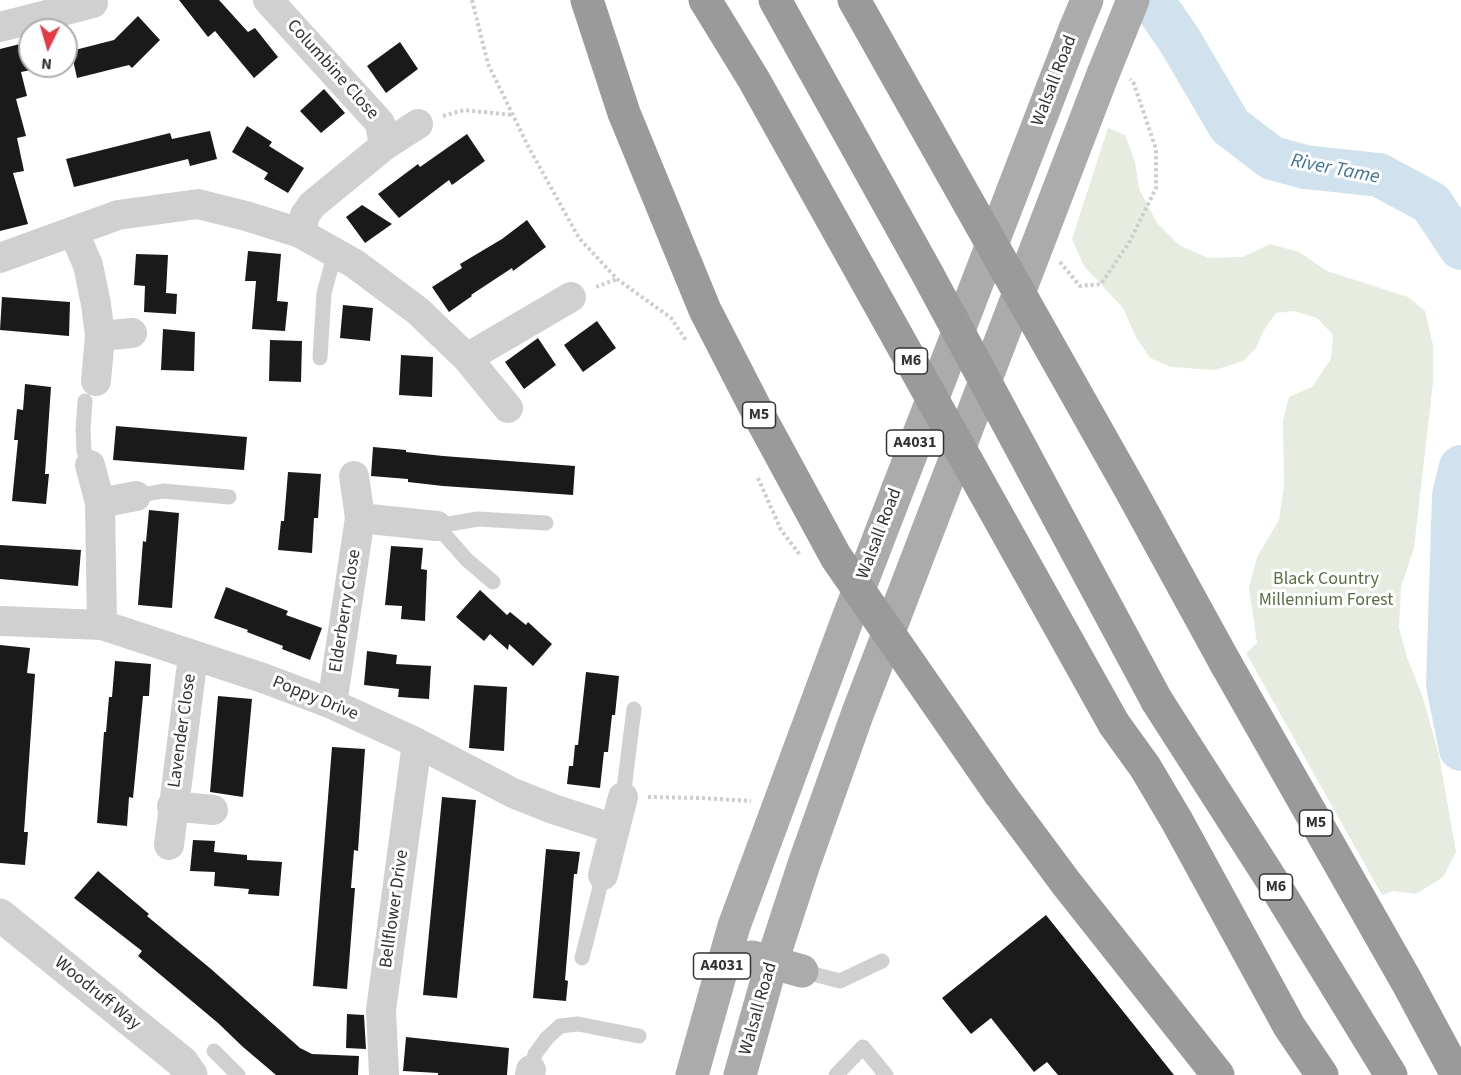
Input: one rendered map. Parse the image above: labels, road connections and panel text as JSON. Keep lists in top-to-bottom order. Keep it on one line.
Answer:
{"streets":{"highway":["M6","M5"],"main road":["Walsall Road","A4031"],"street":["Columbine Close","Elderberry Close","Poppy Drive","Lavender Close","Bellflower Drive","Woodruff Way"]},"crossings":[["Elderberry Close","Poppy Drive"],["Poppy Drive","Lavender Close"],["Poppy Drive","Bellflower Drive"]],"water":["River Tame"],"parks":["Black Country Millennium Forest"],"north":"bottom"}
